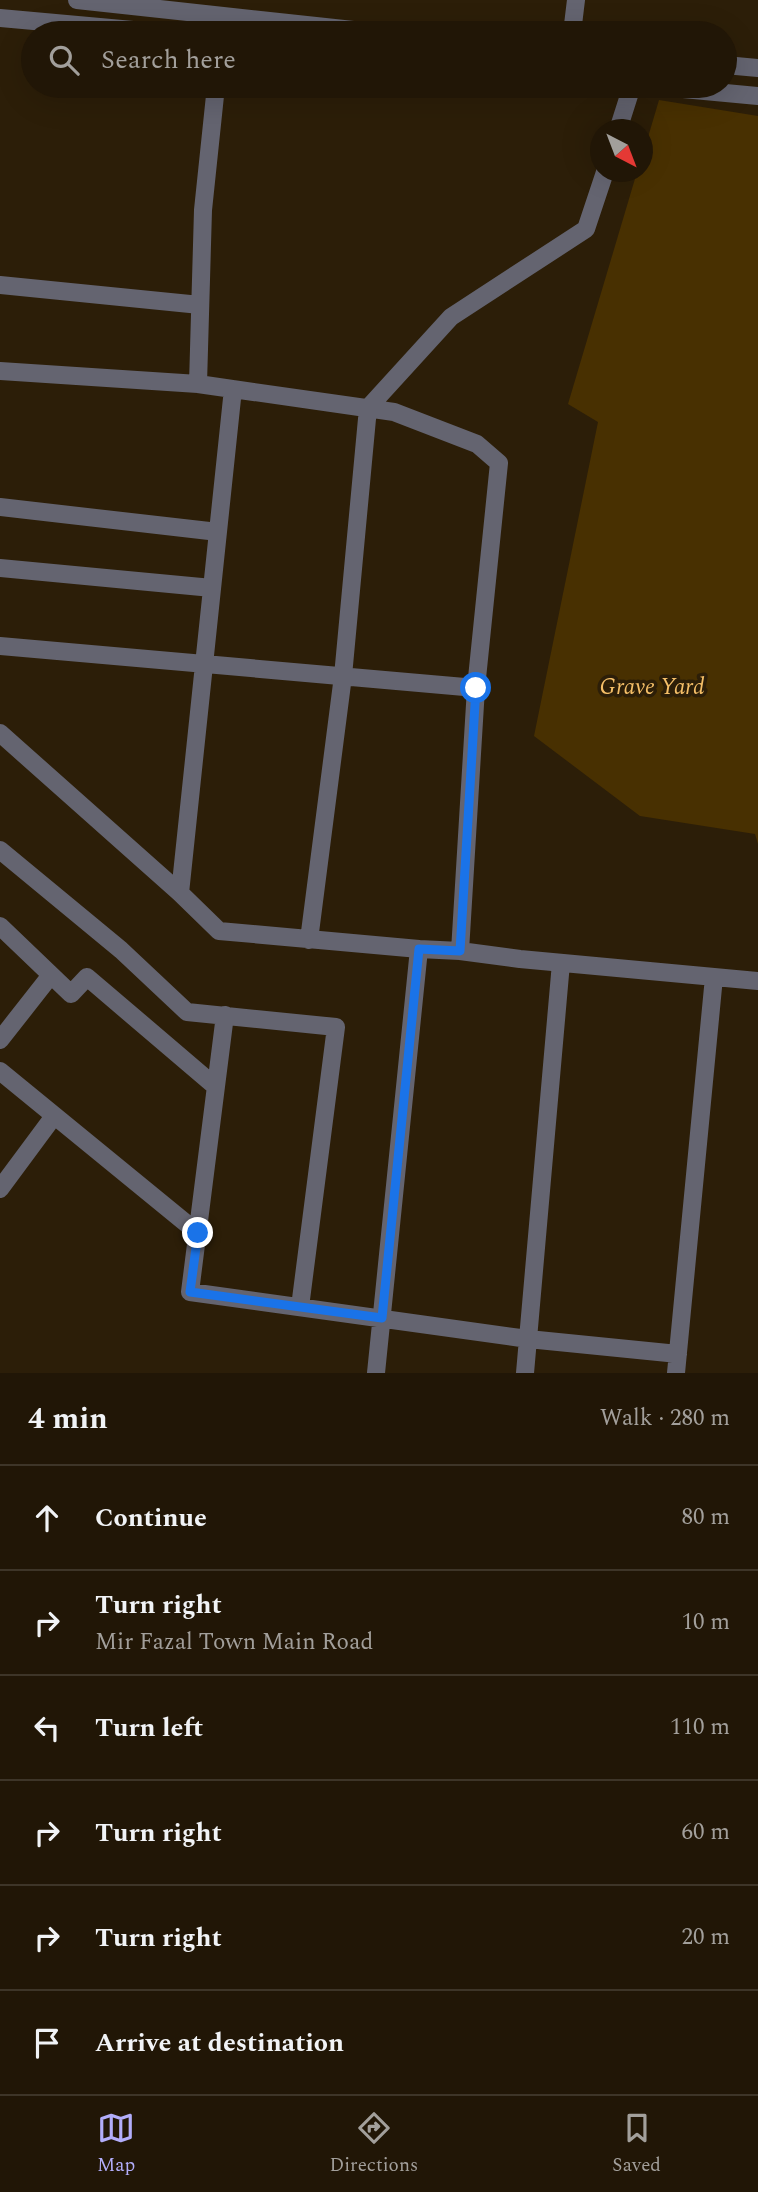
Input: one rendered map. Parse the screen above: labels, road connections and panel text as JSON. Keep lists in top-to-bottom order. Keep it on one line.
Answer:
{"parks":["Grave Yard"],"north":"bottom right","page":{"search":"Search here","heading":["4 min","Walk · 280 m"],"list":[["Continue","80 m"],["Turn right","Mir Fazal Town Main Road","10 m"],["Turn left","110 m"],["Turn right","60 m"],["Turn right","20 m"],"Arrive at destination"],"nav":["Map","Directions","Saved"]}}
